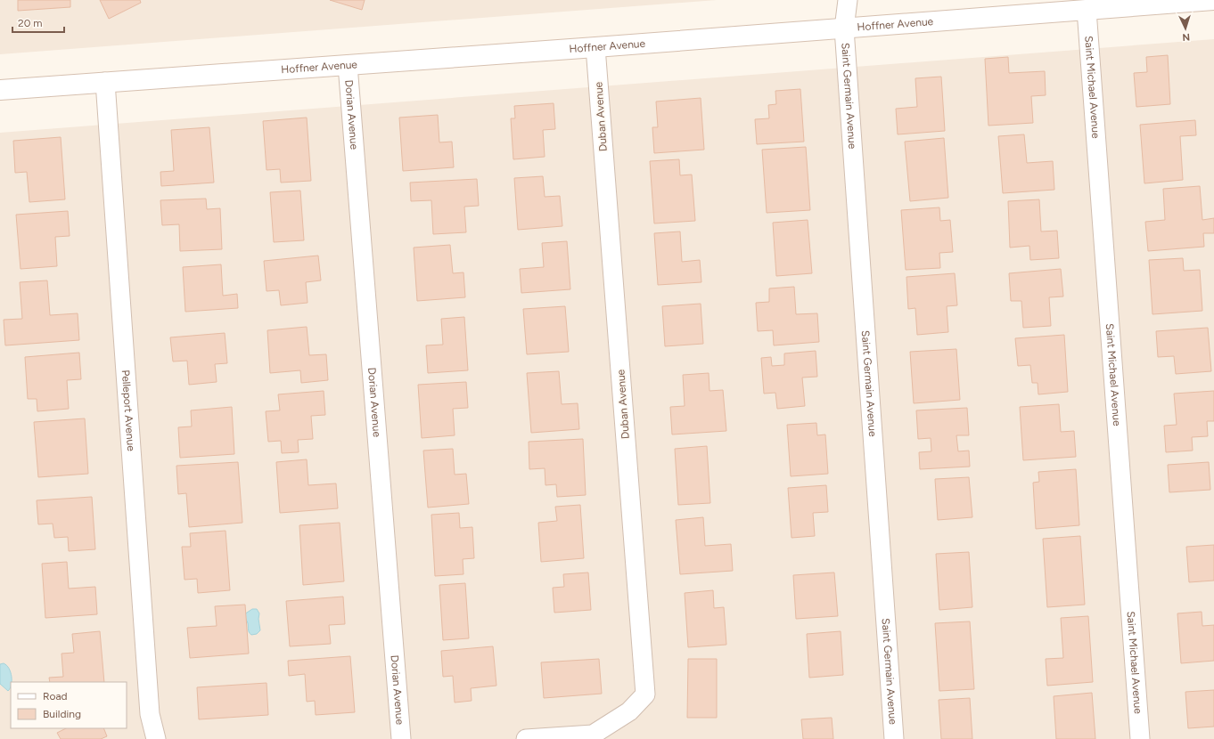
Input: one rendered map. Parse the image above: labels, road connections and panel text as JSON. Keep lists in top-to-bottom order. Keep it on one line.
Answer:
{"streets":{"main road":["Hoffner Avenue"],"street":["Saint Michael Avenue","Saint Germain Avenue","Dorian Avenue","Duban Avenue","Pelleport Avenue"]},"crossings":[["Hoffner Avenue","Saint Michael Avenue"],["Hoffner Avenue","Saint Germain Avenue"],["Hoffner Avenue","Dorian Avenue"],["Hoffner Avenue","Duban Avenue"],["Hoffner Avenue","Pelleport Avenue"]],"legend":["Road","Building"],"scale_bar":"20 m","north":"bottom"}
